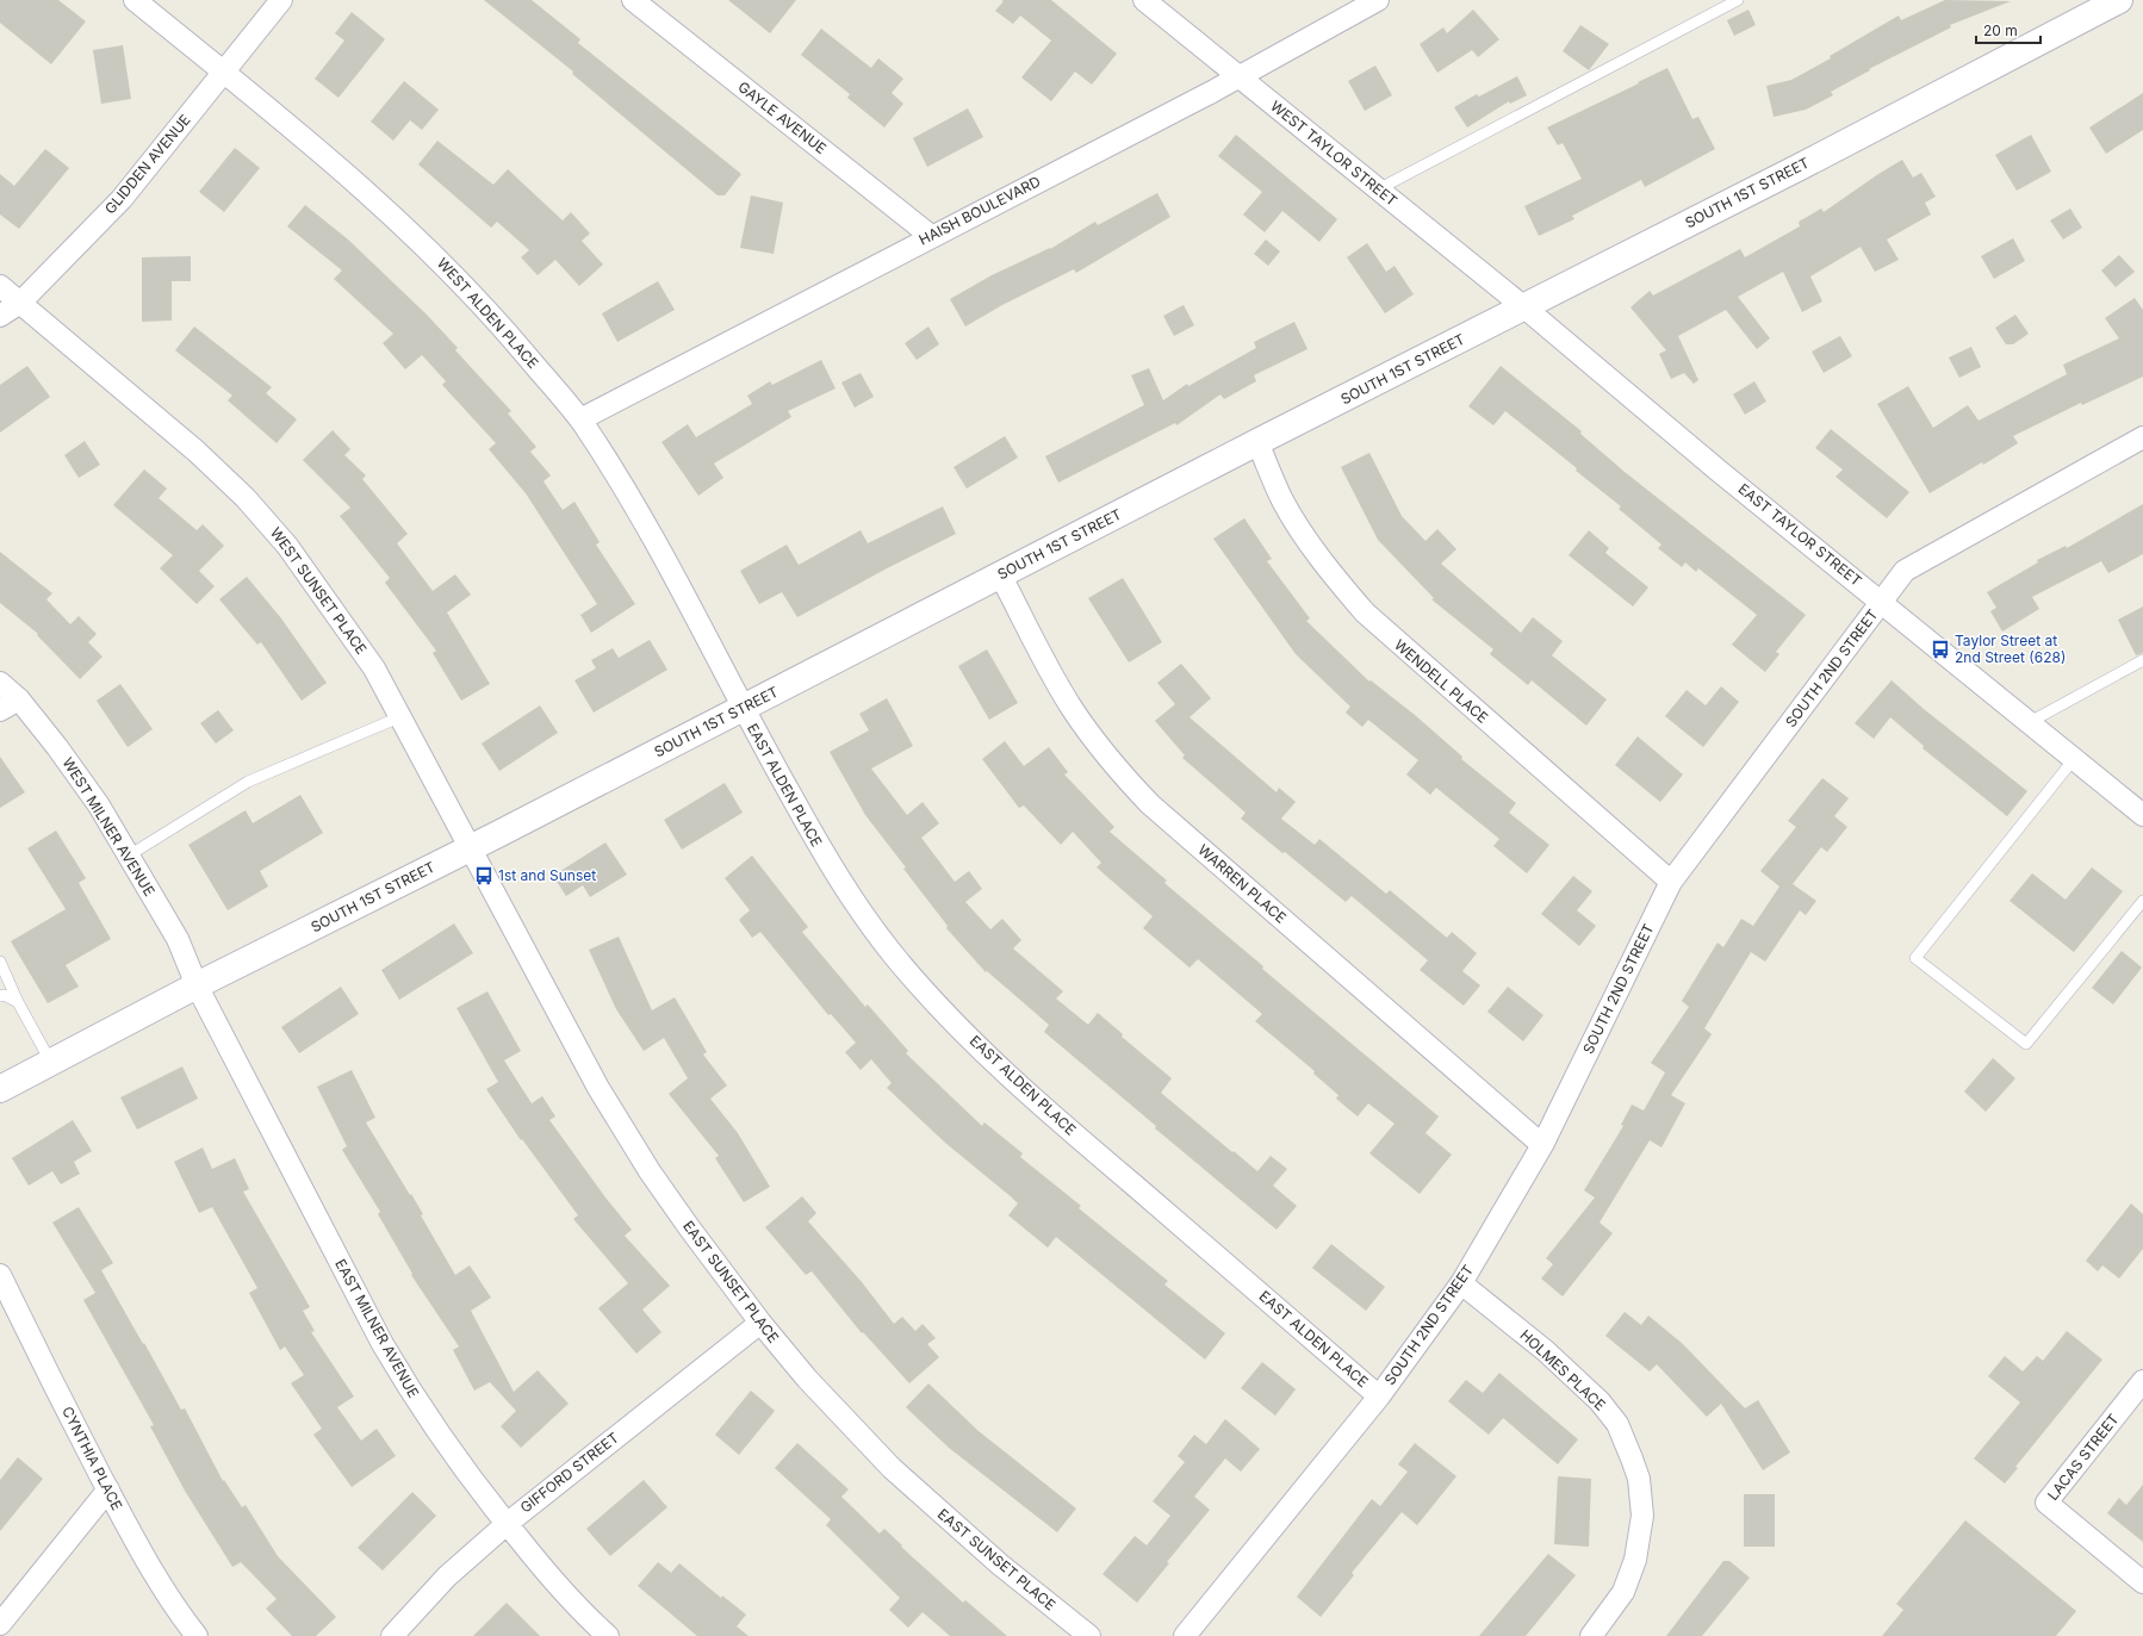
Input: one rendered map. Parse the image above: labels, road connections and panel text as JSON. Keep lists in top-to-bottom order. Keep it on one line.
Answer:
{"streets":{"street":["GAYLE AVENUE","WEST TAYLOR STREET","GLIDDEN AVENUE","SOUTH 1ST STREET","HAISH BOULEVARD","WEST ALDEN PLACE","EAST TAYLOR STREET","WEST SUNSET PLACE","SOUTH 2ND STREET","WENDELL PLACE","EAST ALDEN PLACE","WEST MILNER AVENUE","WARREN PLACE","EAST SUNSET PLACE","EAST MILNER AVENUE","HOLMES PLACE","LACAS STREET","CYNTHIA PLACE","GIFFORD STREET"]},"crossings":[["GAYLE AVENUE","HAISH BOULEVARD"],["WEST TAYLOR STREET","SOUTH 1ST STREET"],["WEST TAYLOR STREET","HAISH BOULEVARD"],["WEST TAYLOR STREET","EAST TAYLOR STREET"],["GLIDDEN AVENUE","WEST ALDEN PLACE"],["GLIDDEN AVENUE","WEST SUNSET PLACE"],["SOUTH 1ST STREET","WEST ALDEN PLACE"],["SOUTH 1ST STREET","EAST TAYLOR STREET"],["SOUTH 1ST STREET","WEST SUNSET PLACE"],["SOUTH 1ST STREET","WENDELL PLACE"],["SOUTH 1ST STREET","EAST ALDEN PLACE"],["SOUTH 1ST STREET","WEST MILNER AVENUE"],["SOUTH 1ST STREET","WARREN PLACE"],["SOUTH 1ST STREET","EAST SUNSET PLACE"],["SOUTH 1ST STREET","EAST MILNER AVENUE"],["HAISH BOULEVARD","WEST ALDEN PLACE"],["WEST ALDEN PLACE","EAST ALDEN PLACE"],["EAST TAYLOR STREET","SOUTH 2ND STREET"],["WEST SUNSET PLACE","EAST SUNSET PLACE"],["SOUTH 2ND STREET","WENDELL PLACE"],["SOUTH 2ND STREET","EAST ALDEN PLACE"],["SOUTH 2ND STREET","WARREN PLACE"],["SOUTH 2ND STREET","HOLMES PLACE"],["WEST MILNER AVENUE","EAST MILNER AVENUE"],["EAST SUNSET PLACE","GIFFORD STREET"],["EAST MILNER AVENUE","GIFFORD STREET"]],"places":{"bus stop":["Taylor Street at 2nd Street (628)","1st and Sunset"]},"scale_bar":"20 m"}
